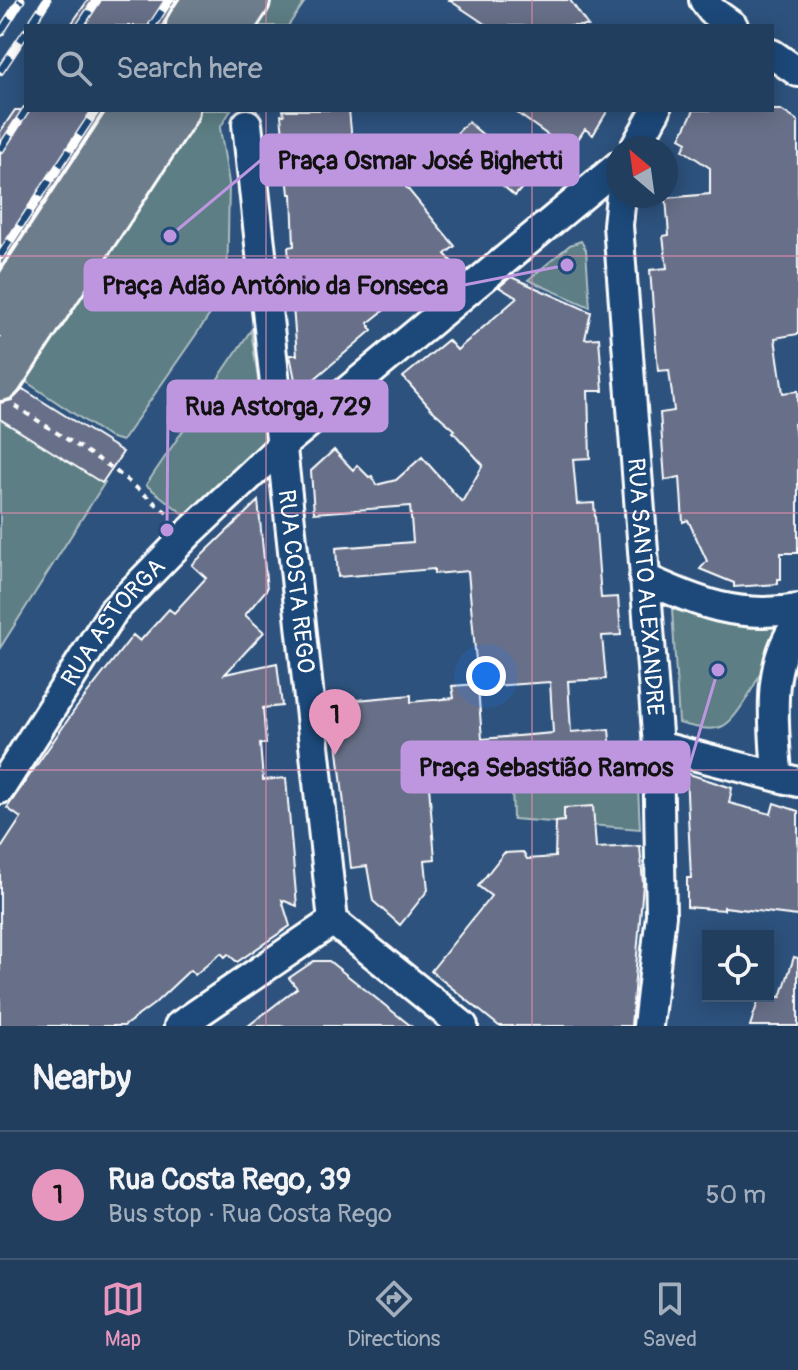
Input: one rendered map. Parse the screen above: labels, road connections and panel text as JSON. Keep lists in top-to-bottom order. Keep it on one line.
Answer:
{"streets":{"street":["RUA COSTA REGO","RUA SANTO ALEXANDRE","RUA ASTORGA"]},"crossings":[["RUA COSTA REGO","RUA ASTORGA"]],"places":["Praça Osmar José Bighetti","Praça Adão Antônio da Fonseca","Rua Astorga, 729","Praça Sebastião Ramos"],"north":"top left","page":{"search":"Search here","pins":"1","heading":"Nearby","list":[{"mark":"1","name":"Rua Costa Rego, 39","note":"Bus stop · Rua Costa Rego","value":"50 m"}],"nav":["Map","Directions","Saved"]}}
